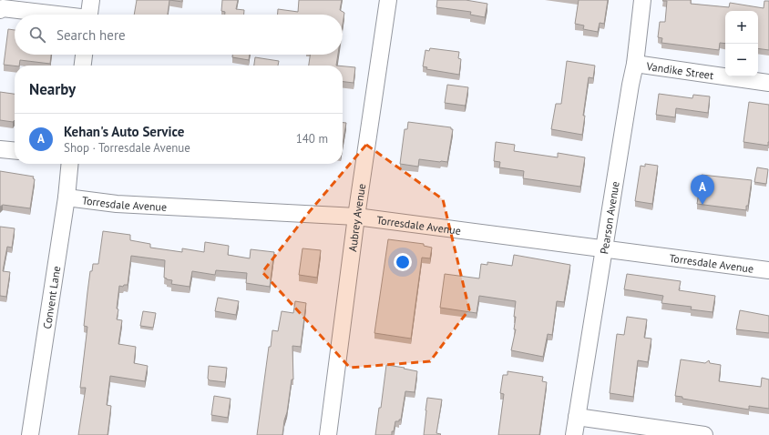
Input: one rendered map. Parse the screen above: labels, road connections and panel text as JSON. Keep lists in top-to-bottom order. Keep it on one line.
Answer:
{"streets":{"street":["Vandike Street","Torresdale Avenue","Aubrey Avenue","Pearson Avenue","Convent Lane"]},"crossings":[["Vandike Street","Pearson Avenue"],["Torresdale Avenue","Aubrey Avenue"],["Torresdale Avenue","Pearson Avenue"],["Torresdale Avenue","Convent Lane"]],"page":{"map_buttons":["+","−"],"search":"Search here","heading":"Nearby","list":[{"mark":"A","name":"Kehan's Auto Service","note":"Shop · Torresdale Avenue","value":"140 m"}],"pins":"A"}}
